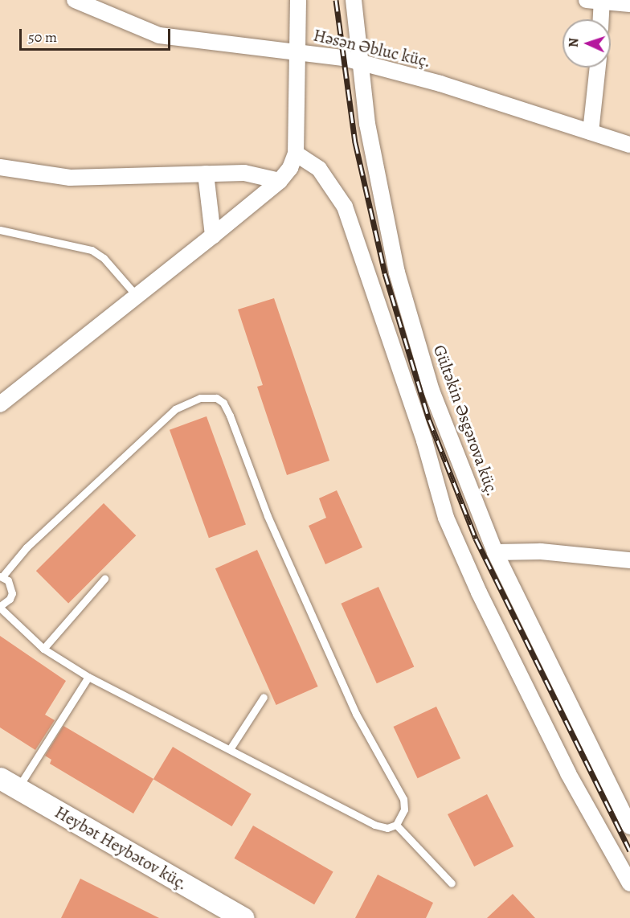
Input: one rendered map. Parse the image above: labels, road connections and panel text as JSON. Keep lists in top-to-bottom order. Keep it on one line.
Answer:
{"streets":{"main road":["Heybət Heybətov küç."],"street":["Həsən Əbluc küç.","Gültəkin Əsgərova küç."]},"crossings":[["Həsən Əbluc küç.","Gültəkin Əsgərova küç."]],"scale_bar":"50 m","north":"left"}
